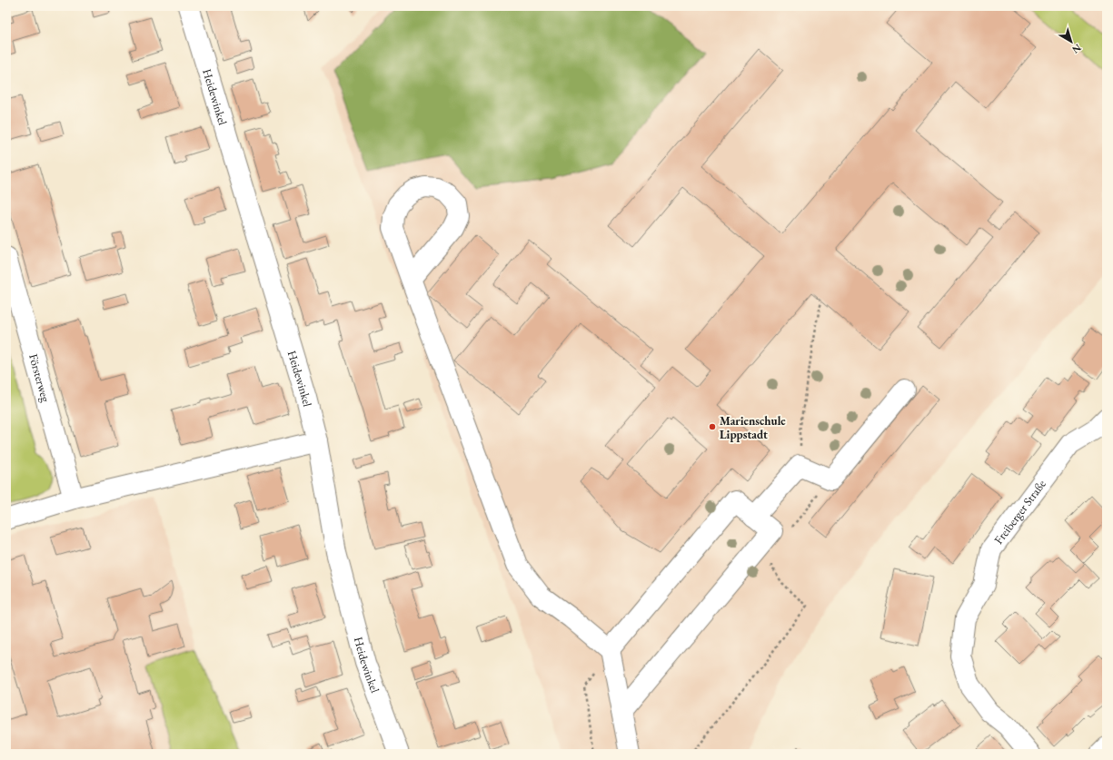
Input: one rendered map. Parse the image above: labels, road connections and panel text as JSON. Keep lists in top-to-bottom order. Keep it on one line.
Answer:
{"streets":{"street":["Heidewinkel","Försterweg","Freiberger Straße"]},"places":["Marienschule Lippstadt"],"north":"bottom right"}
